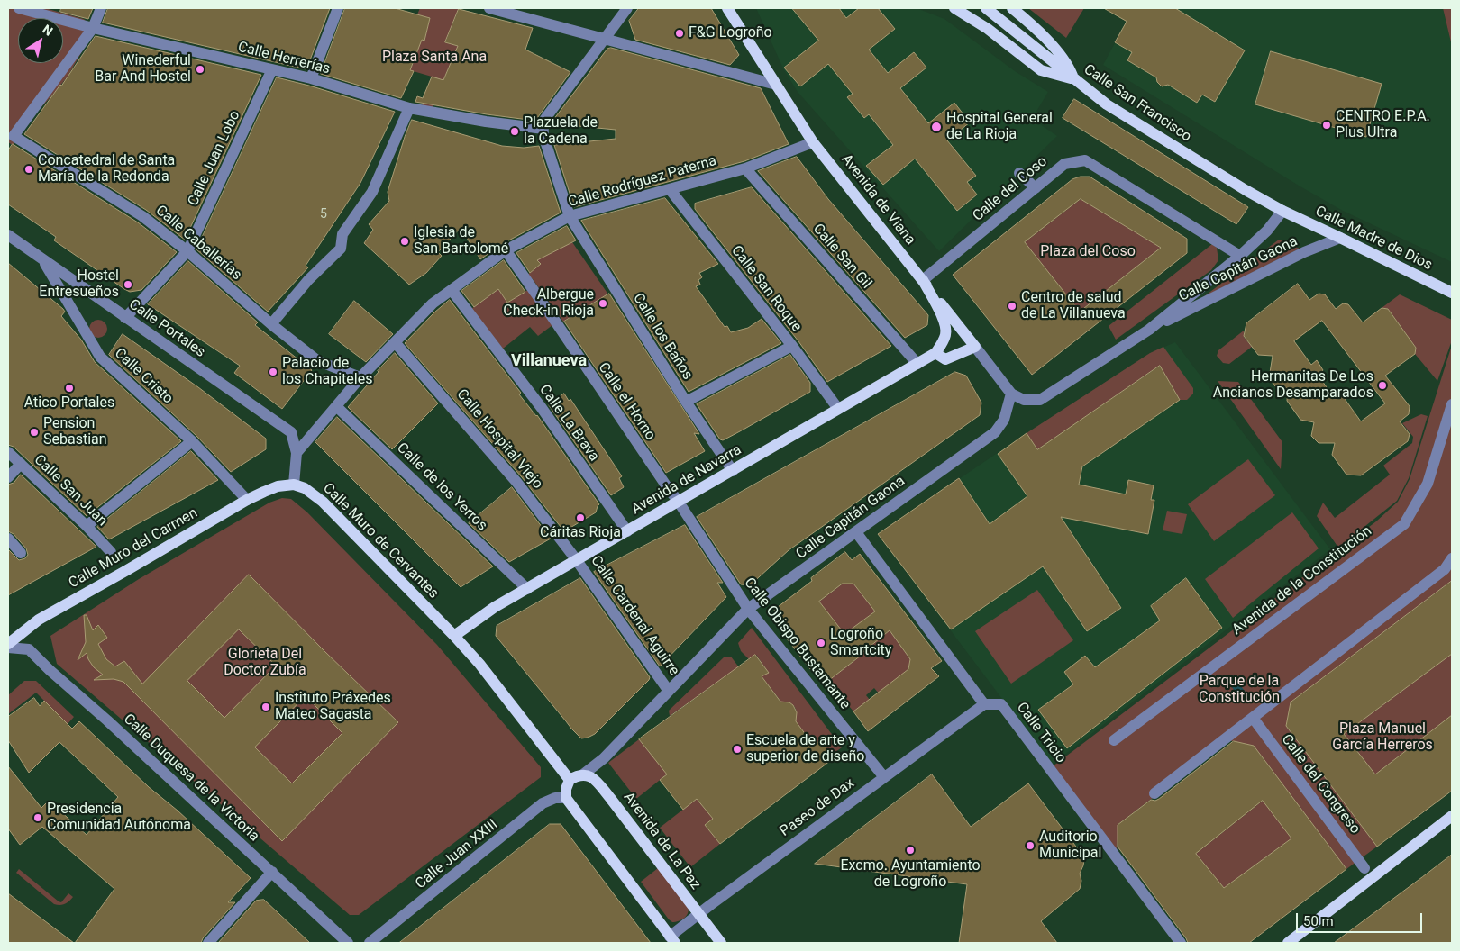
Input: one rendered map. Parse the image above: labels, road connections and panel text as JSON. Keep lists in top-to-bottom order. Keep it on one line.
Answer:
{"streets":{"main road":["Calle San Francisco","Avenida de Viana","Calle Madre de Dios","Avenida de Navarra","Calle Muro de Cervantes","Calle Muro del Carmen","Avenida de La Paz"],"street":["Calle Herrerías","Calle Juan Lobo","Calle Rodríguez Paterna","Calle del Coso","Calle Caballerías","Calle San Gil","Calle Capitán Gaona","Calle San Roque","Calle Portales","Calle los Baños","Calle Cristo","Calle el Horno","Calle La Brava","Calle Hospital Viejo","Calle de los Yerros","Calle San Juan","Avenida de la Constitución","Calle Cardenal Aguirre","Calle Obispo Bustamante","Calle Tricio","Calle Duquesa de la Victoria","Calle del Congreso","Paseo de Dax","Calle Juan XXIII"]},"crossings":[["Calle Herrerías","Calle Juan Lobo"],["Calle Herrerías","Calle Caballerías"],["Calle Herrerías","Calle los Baños"],["Calle San Francisco","Calle Madre de Dios"],["Calle San Francisco","Calle Capitán Gaona"],["Calle Juan Lobo","Calle Caballerías"],["Calle Juan Lobo","Calle Portales"],["Calle Rodríguez Paterna","Avenida de Viana"],["Calle Rodríguez Paterna","Calle Caballerías"],["Calle Rodríguez Paterna","Calle San Gil"],["Calle Rodríguez Paterna","Calle San Roque"],["Calle Rodríguez Paterna","Calle Portales"],["Calle Rodríguez Paterna","Calle los Baños"],["Calle Rodríguez Paterna","Calle el Horno"],["Calle Rodríguez Paterna","Calle La Brava"],["Calle Rodríguez Paterna","Calle Hospital Viejo"],["Calle Rodríguez Paterna","Calle de los Yerros"],["Calle del Coso","Avenida de Viana"],["Calle del Coso","Calle Capitán Gaona"],["Avenida de Viana","Calle Capitán Gaona"],["Calle Madre de Dios","Calle Capitán Gaona"],["Calle San Gil","Avenida de Navarra"],["Calle Capitán Gaona","Calle Cardenal Aguirre"],["Calle Capitán Gaona","Calle Obispo Bustamante"],["Calle Capitán Gaona","Avenida de La Paz"],["Calle San Roque","Avenida de Navarra"],["Calle Portales","Calle Cristo"],["Calle los Baños","Avenida de Navarra"],["Calle Cristo","Calle Muro del Carmen"],["Calle el Horno","Avenida de Navarra"],["Calle el Horno","Calle Obispo Bustamante"],["Calle La Brava","Avenida de Navarra"],["Calle Hospital Viejo","Avenida de Navarra"],["Calle Hospital Viejo","Calle Cardenal Aguirre"],["Avenida de Navarra","Calle de los Yerros"],["Avenida de Navarra","Calle Muro de Cervantes"],["Avenida de Navarra","Calle Cardenal Aguirre"],["Avenida de Navarra","Calle Obispo Bustamante"],["Calle Muro de Cervantes","Calle Muro del Carmen"],["Calle Obispo Bustamante","Paseo de Dax"],["Calle Tricio","Paseo de Dax"],["Paseo de Dax","Avenida de La Paz"]],"districts":["Villanueva"],"parks":["Plaza Santa Ana","Plaza del Coso","Glorieta Del Doctor Zubía","Parque de la Constitución","Plaza Manuel García Herreros"],"places":["F&G Logroño","Winederful Bar And Hostel","CENTRO E.P.A. Plus Ultra","Hospital General de La Rioja","Plazuela de la Cadena","Concatedral de Santa María de la Redonda","Iglesia de San Bartolomé","Hostel Entresueños","Albergue Check-in Rioja","Centro de salud de La Villanueva","Palacio de los Chapiteles","Hermanitas De Los Ancianos Desamparados","Atico Portales","Pension Sebastian","Cáritas Rioja","Logroño Smartcity","Instituto Práxedes Mateo Sagasta","Escuela de arte y superior de diseño","Presidencia Comunidad Autónoma","Auditorio Municipal","Excmo. Ayuntamiento de Logroño"],"house_numbers":["5"],"scale_bar":"50 m","north":"top right"}
